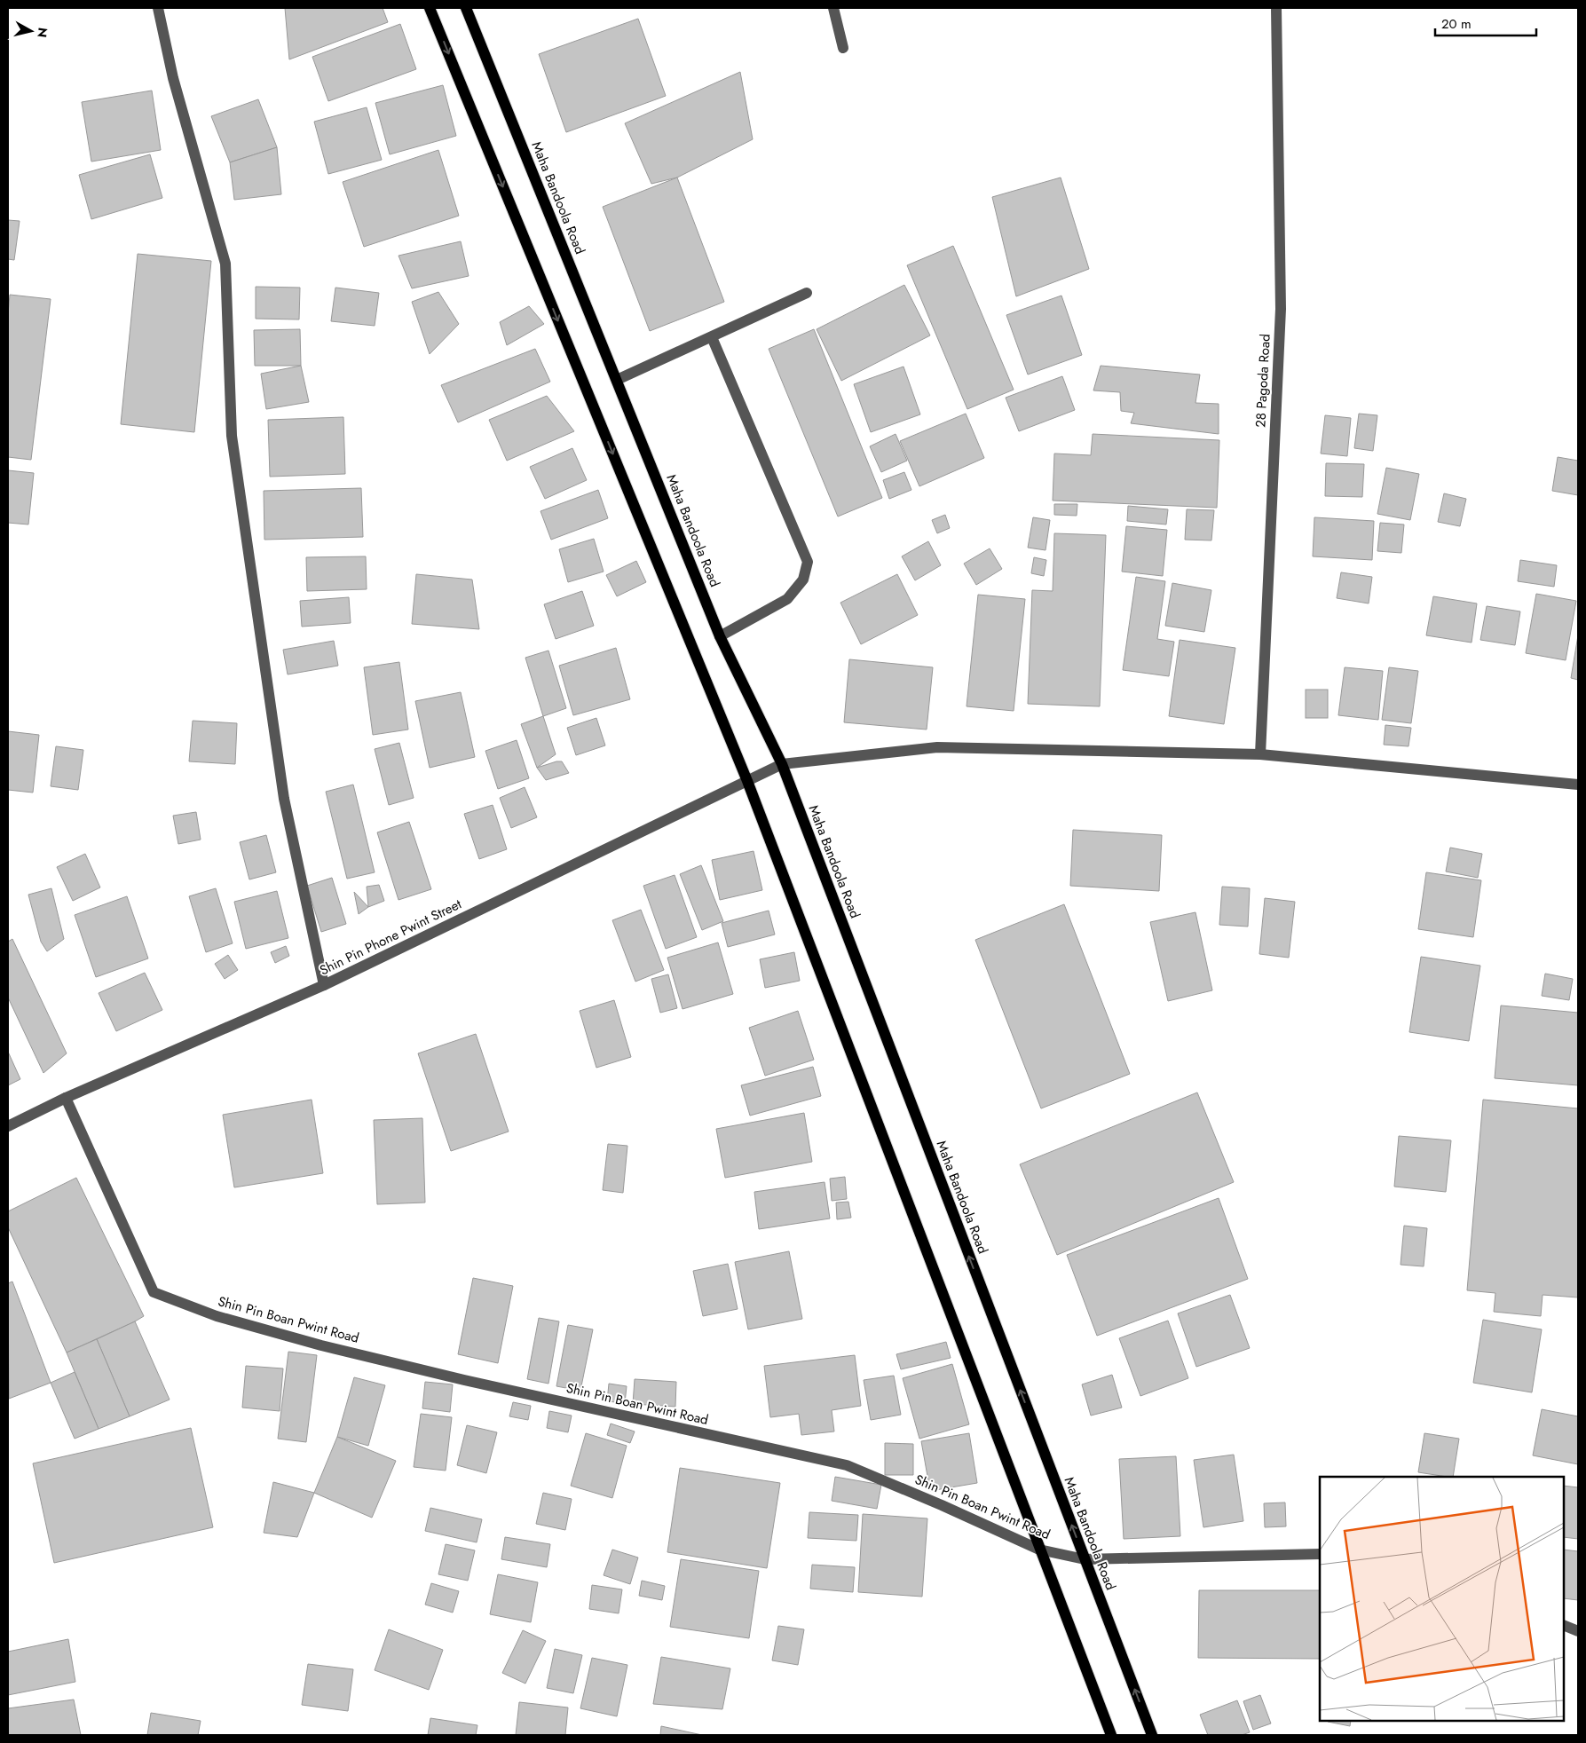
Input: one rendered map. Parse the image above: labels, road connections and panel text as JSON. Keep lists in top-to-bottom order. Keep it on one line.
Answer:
{"streets":{"main road":["Maha Bandoola Road"],"street":["28 Pagoda Road","Shin Pin Phone Pwint Street","Shin Pin Boan Pwint Road"]},"crossings":[["Maha Bandoola Road","Shin Pin Phone Pwint Street"],["Maha Bandoola Road","Shin Pin Boan Pwint Road"],["28 Pagoda Road","Shin Pin Phone Pwint Street"],["Shin Pin Phone Pwint Street","Shin Pin Boan Pwint Road"]],"scale_bar":"20 m","north":"right"}
